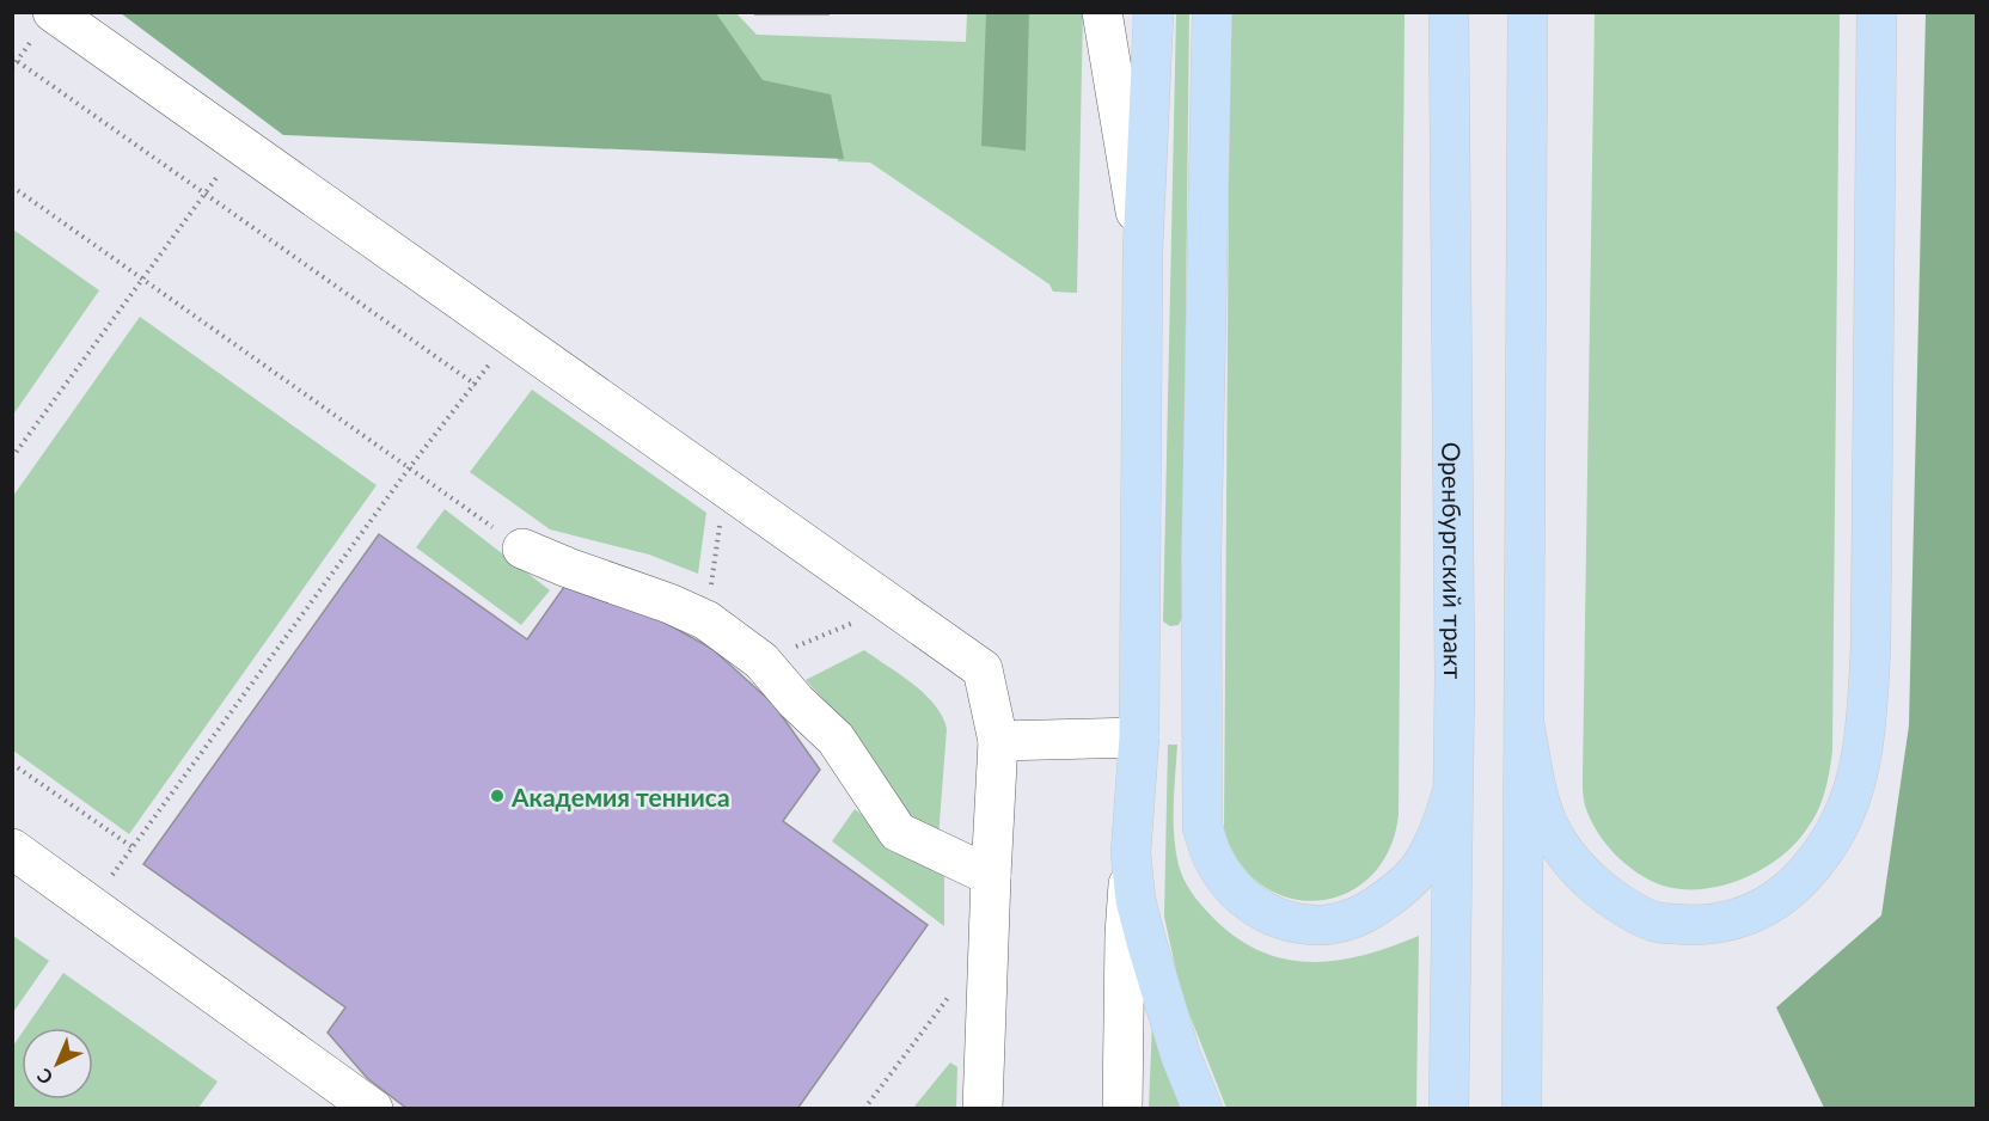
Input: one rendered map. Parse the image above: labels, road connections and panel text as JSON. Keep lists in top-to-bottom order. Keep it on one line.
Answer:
{"streets":{"main road":["Оренбургский тракт"]},"places":["Академия тенниса"],"north":"bottom left"}
